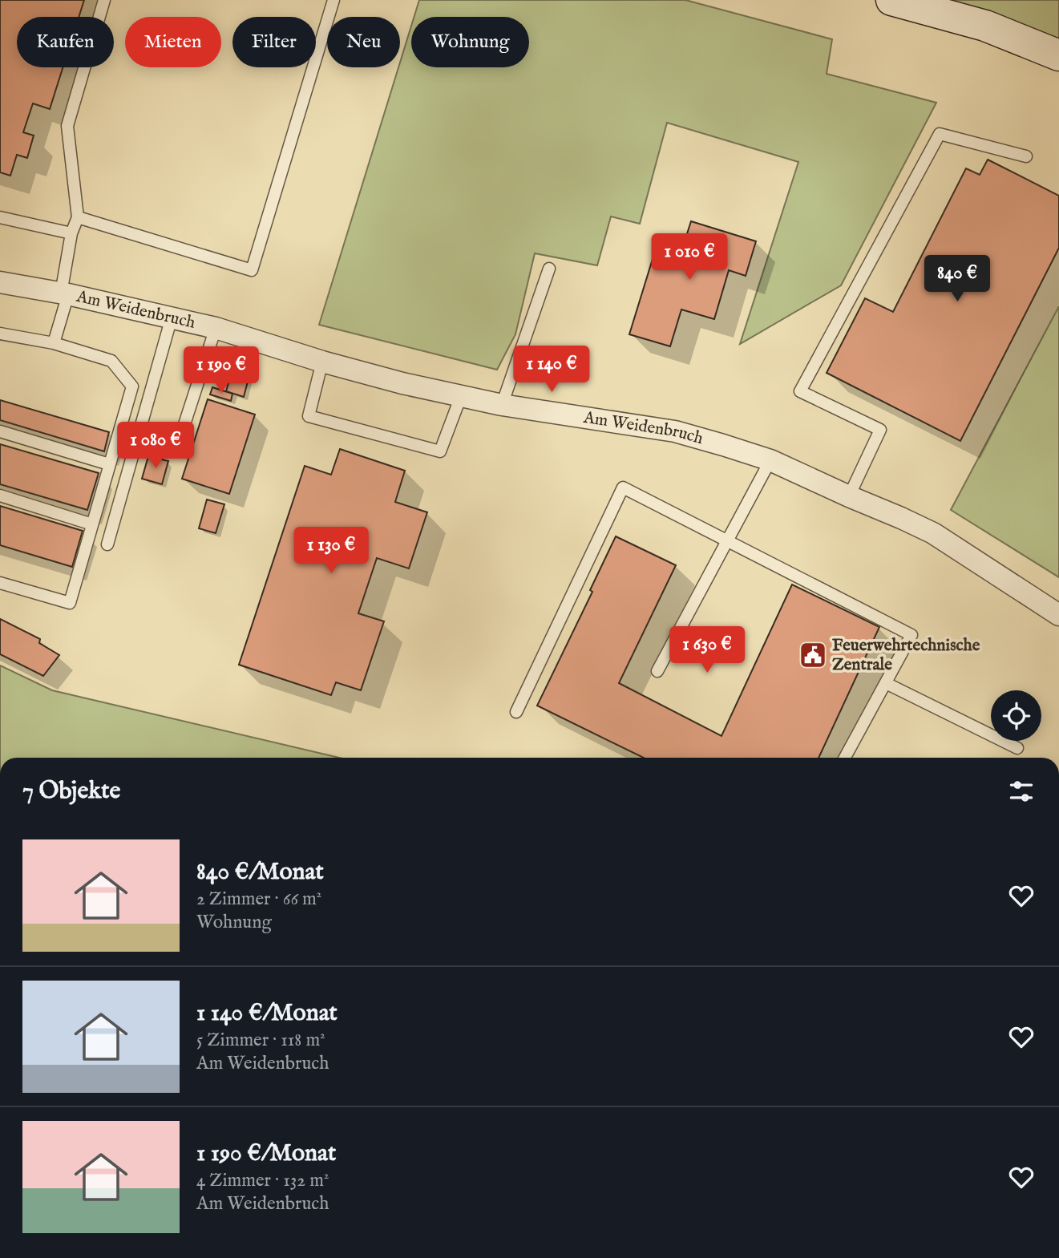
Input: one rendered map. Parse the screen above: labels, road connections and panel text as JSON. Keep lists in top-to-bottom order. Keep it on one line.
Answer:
{"streets":{"street":["Am Weidenbruch"]},"places":{"public building":["Feuerwehrtechnische Zentrale"]},"page":{"chip":["Kaufen","Mieten","Filter","Neu","Wohnung"],"price":["1 010 €","840 €","1 140 €","1 190 €","1 080 €","1 130 €","1 630 €"],"heading":"7 Objekte","list":[{"name":"840 €/Monat","note":"2 Zimmer · 66 m² · Wohnung"},{"name":"1 140 €/Monat","note":"5 Zimmer · 118 m² · Am Weidenbruch"},{"name":"1 190 €/Monat","note":"4 Zimmer · 132 m² · Am Weidenbruch"}]}}
